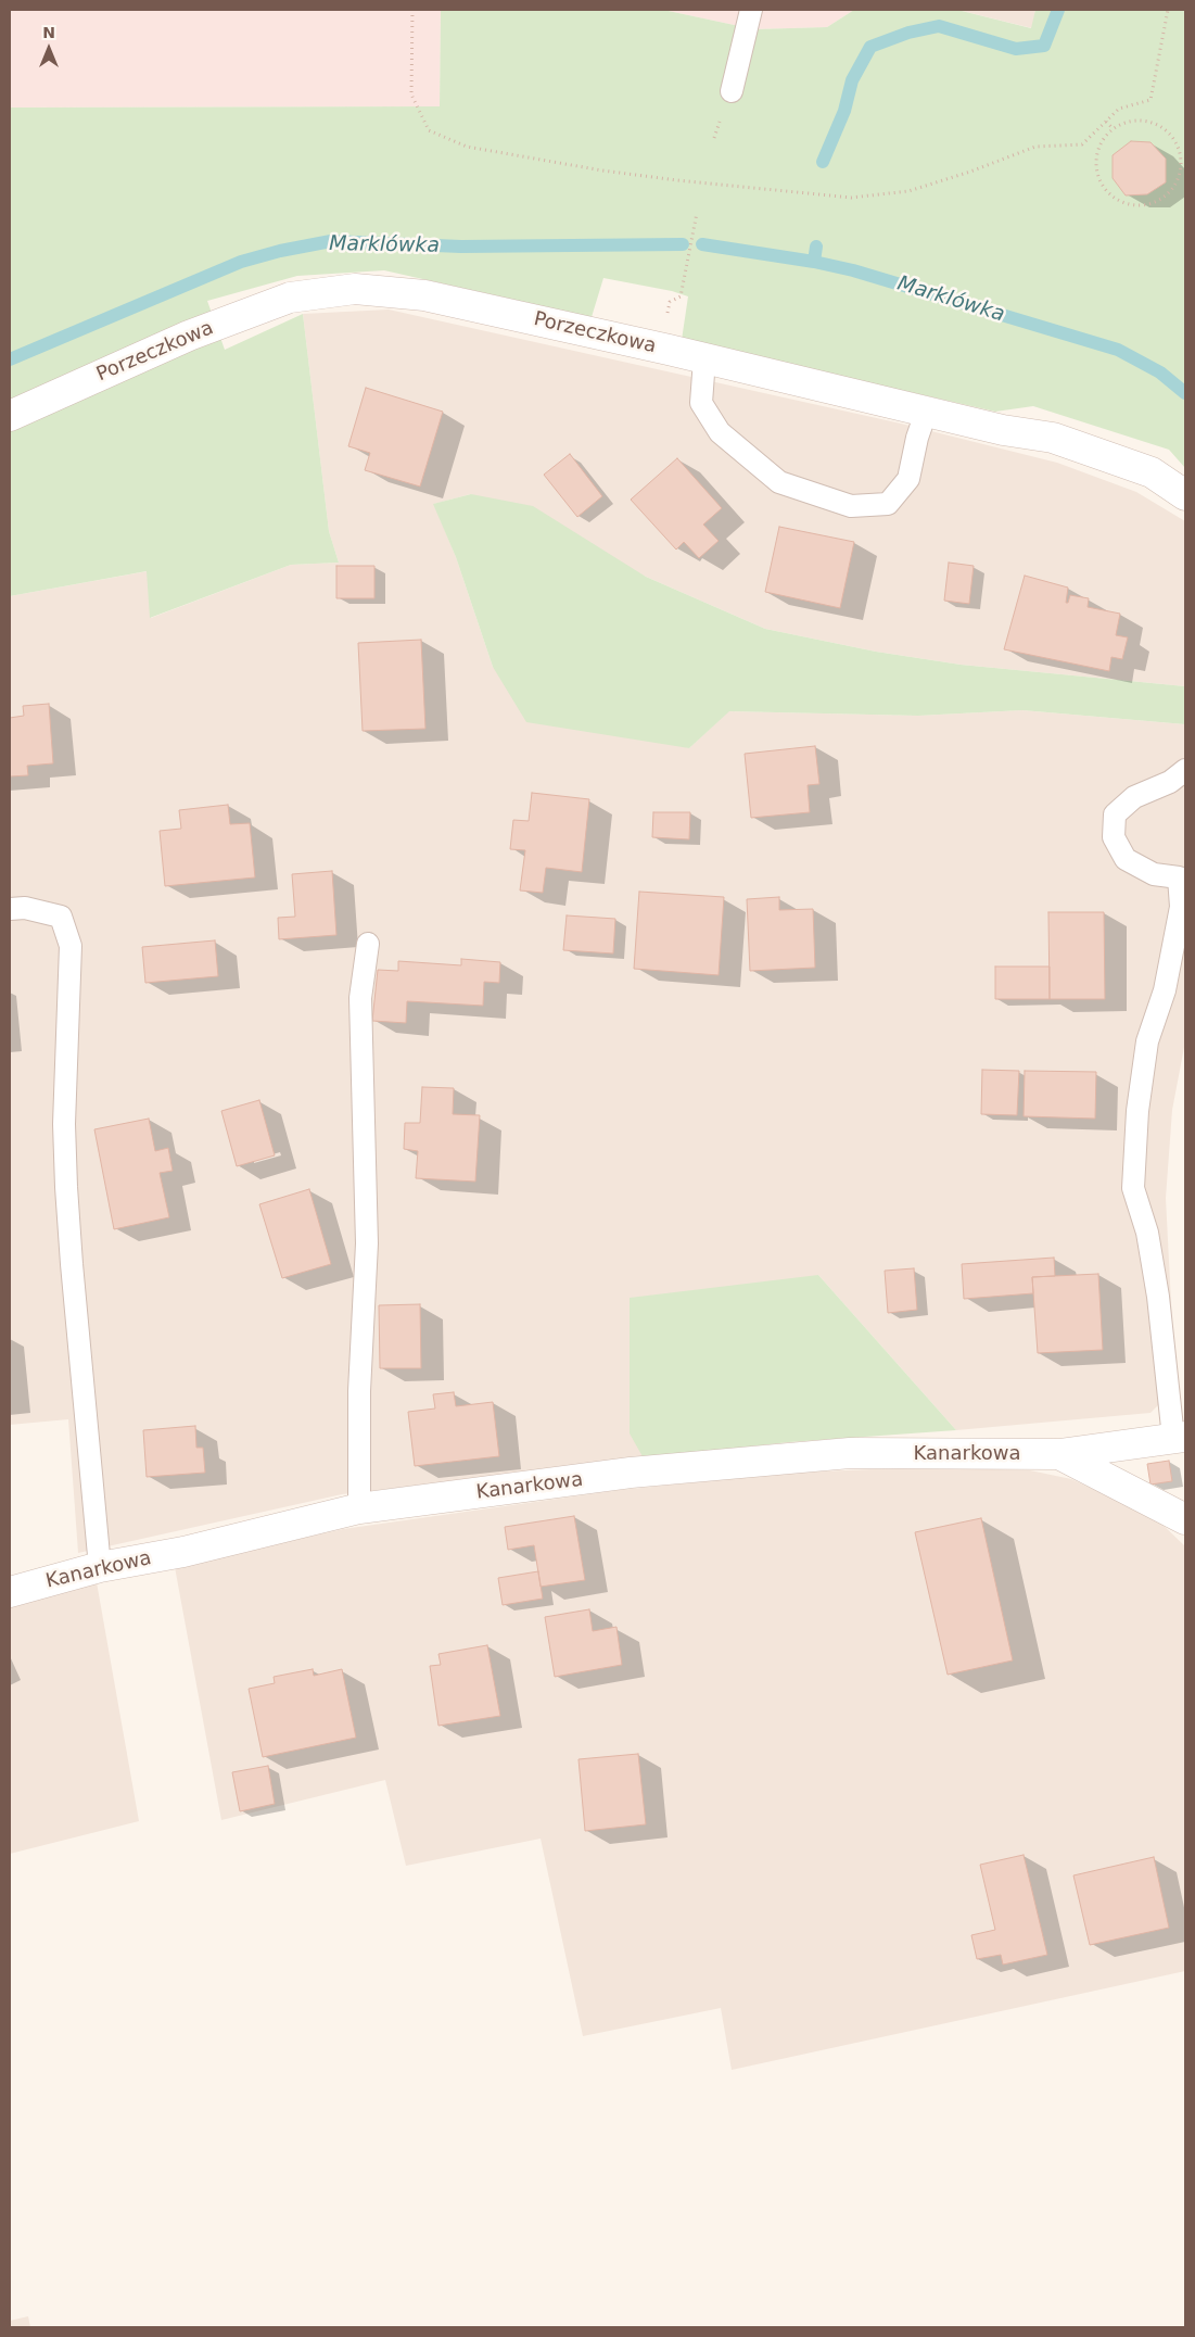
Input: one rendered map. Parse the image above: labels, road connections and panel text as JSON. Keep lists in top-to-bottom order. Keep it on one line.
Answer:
{"streets":{"street":["Porzeczkowa","Kanarkowa"]},"water":["Marklówka"],"north":"top"}
